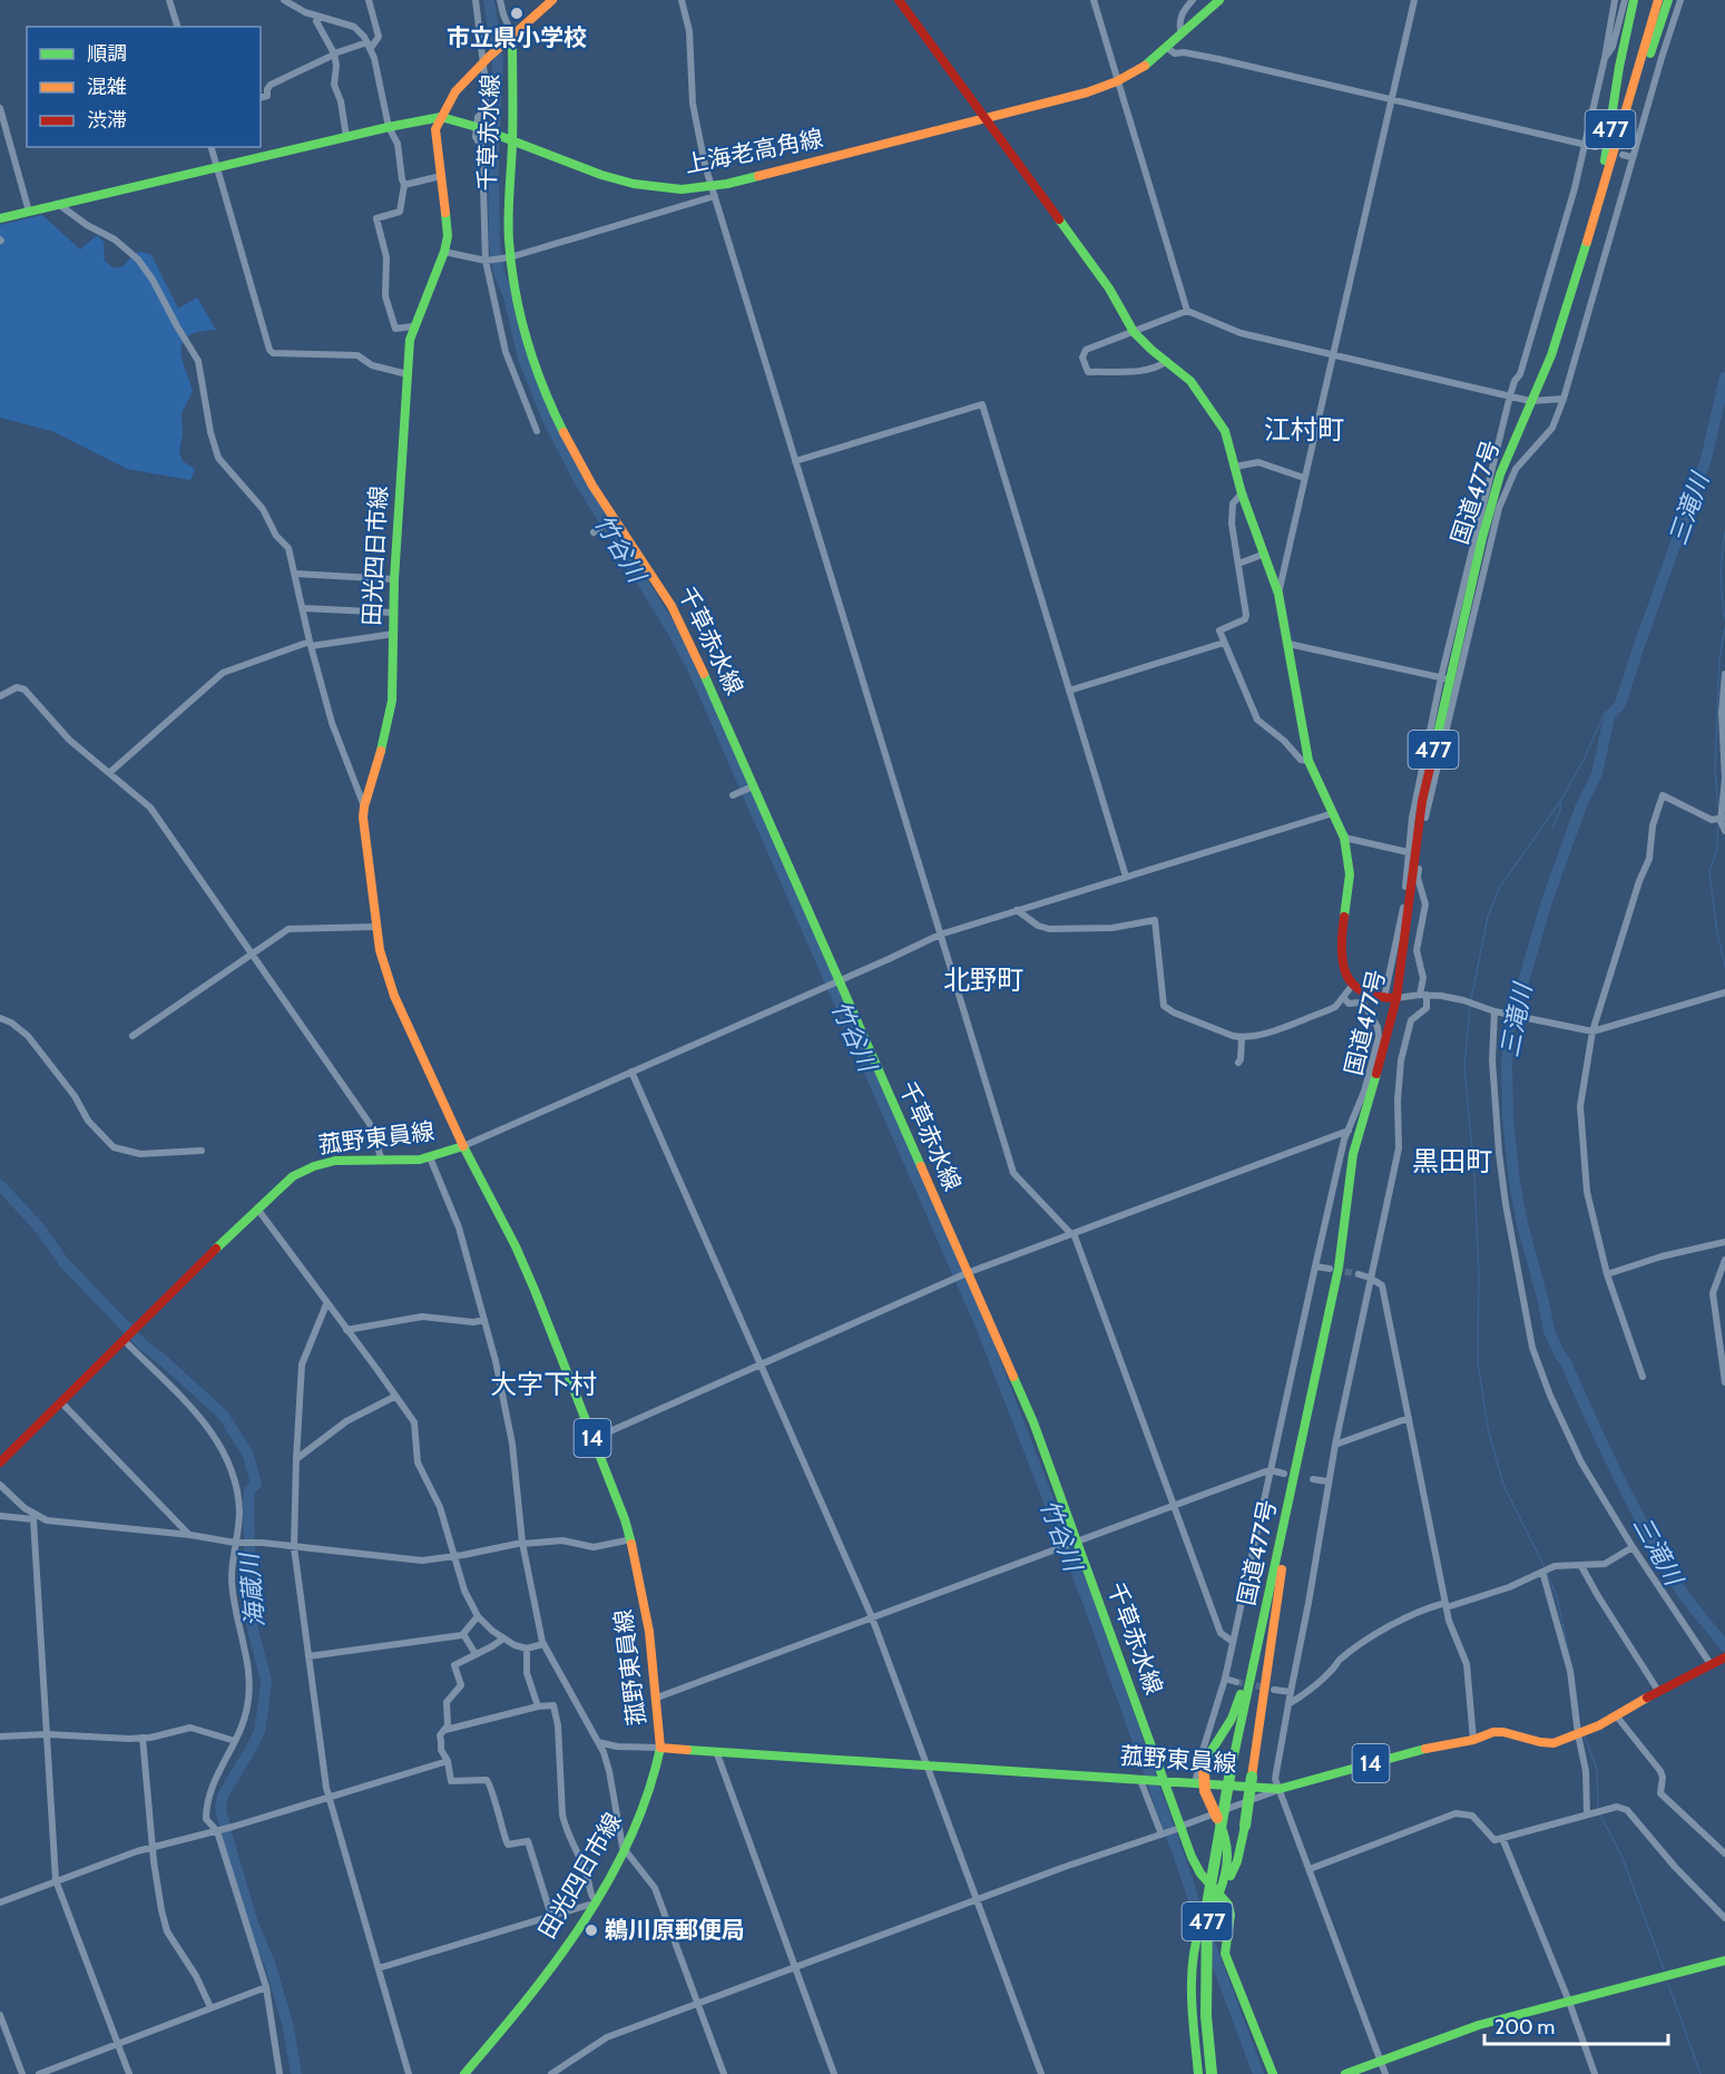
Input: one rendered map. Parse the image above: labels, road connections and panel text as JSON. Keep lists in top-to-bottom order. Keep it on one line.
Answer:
{"streets":{"main road":["477","千草赤水線","上海老高角線","国道477号","田光四日市線","菰野東員線","14"]},"crossings":[["477","国道477号"],["千草赤水線","上海老高角線"],["千草赤水線","田光四日市線"],["千草赤水線","菰野東員線"],["上海老高角線","田光四日市線"],["田光四日市線","菰野東員線"]],"districts":["江村町","北野町","黒田町","大字下村"],"water":["三滝川","竹谷川","海蔵川"],"places":["市立県小学校","鵜川原郵便局"],"legend":["順調","混雑","渋滞"],"scale_bar":"200 m"}
